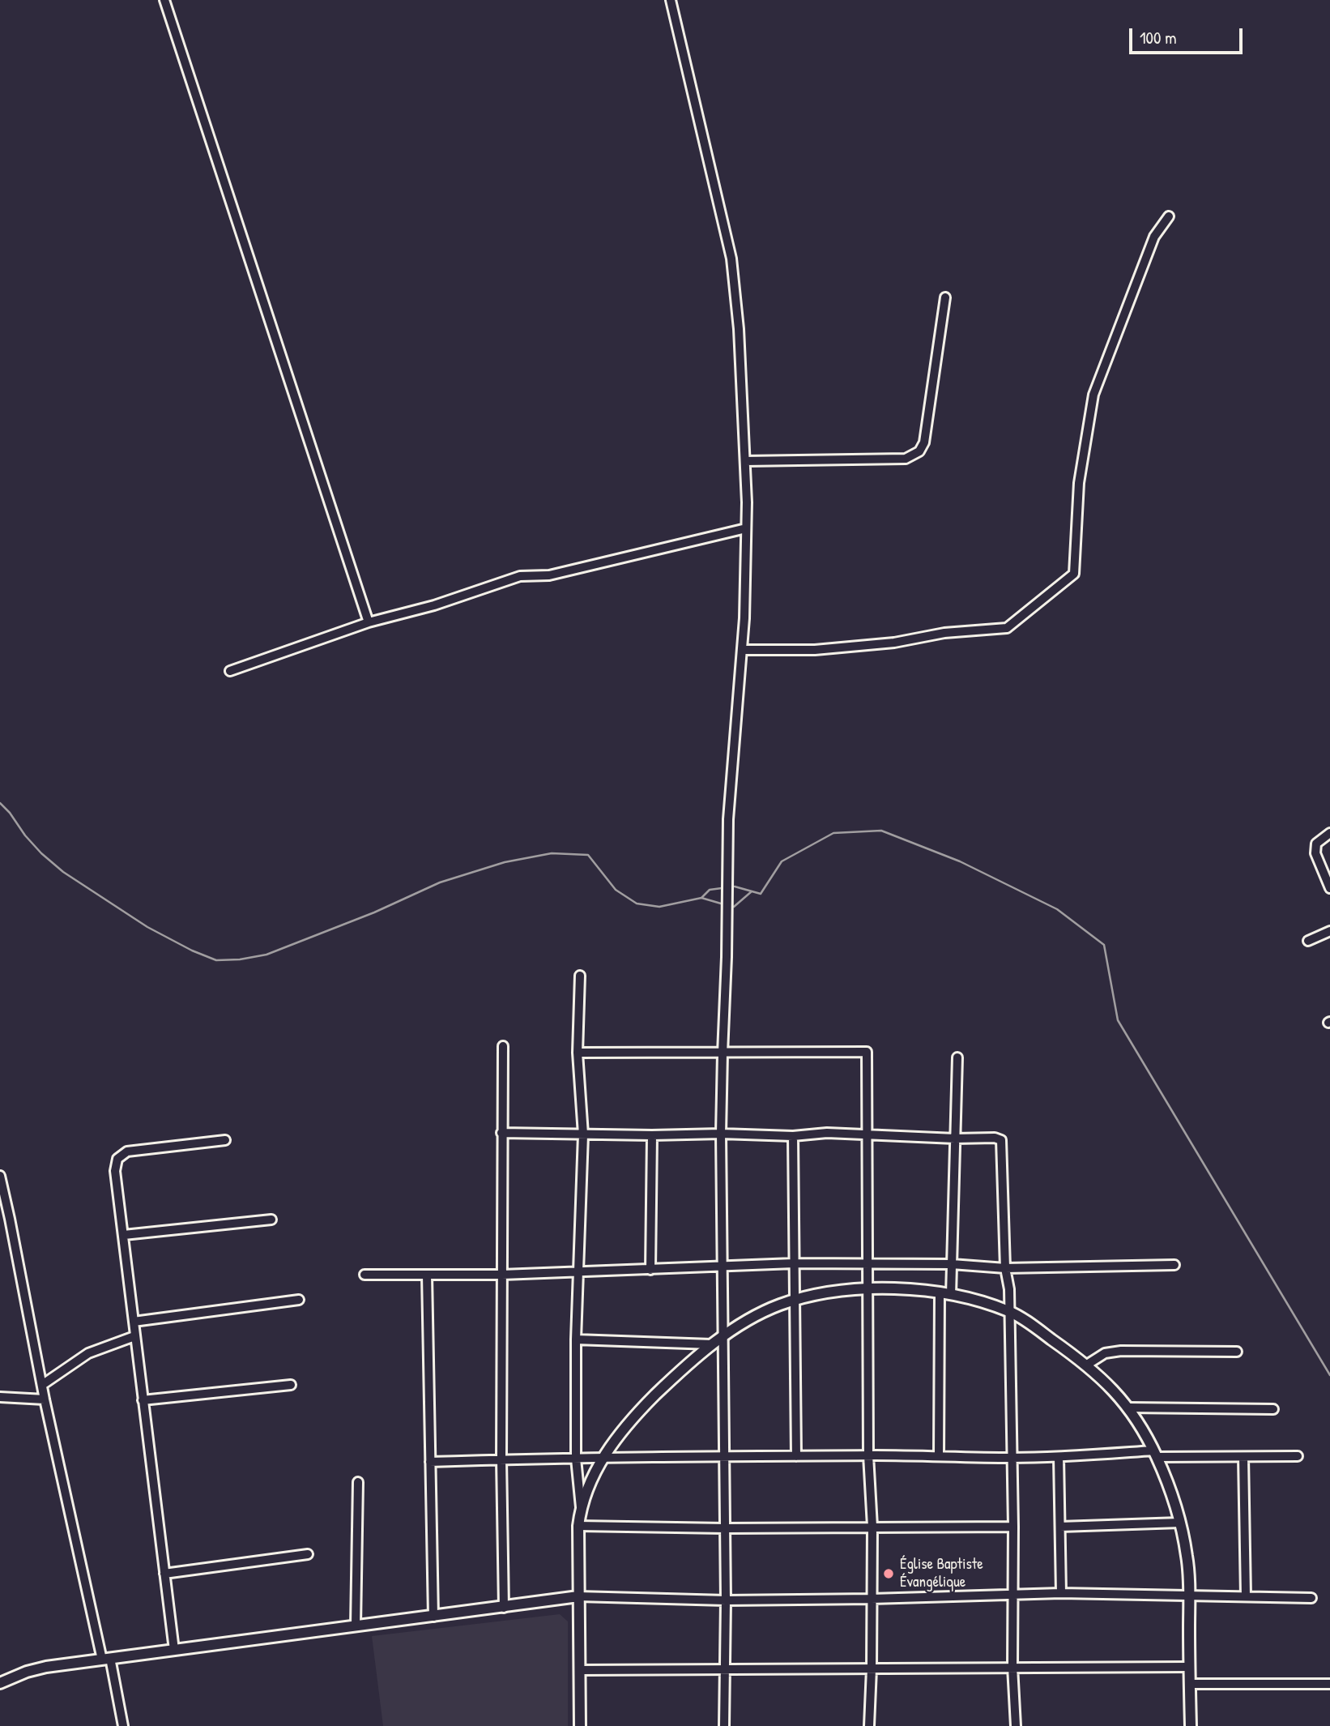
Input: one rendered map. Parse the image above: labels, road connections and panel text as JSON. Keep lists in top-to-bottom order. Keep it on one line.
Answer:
{"places":["Église Baptiste Évangélique"],"scale_bar":"100 m"}
